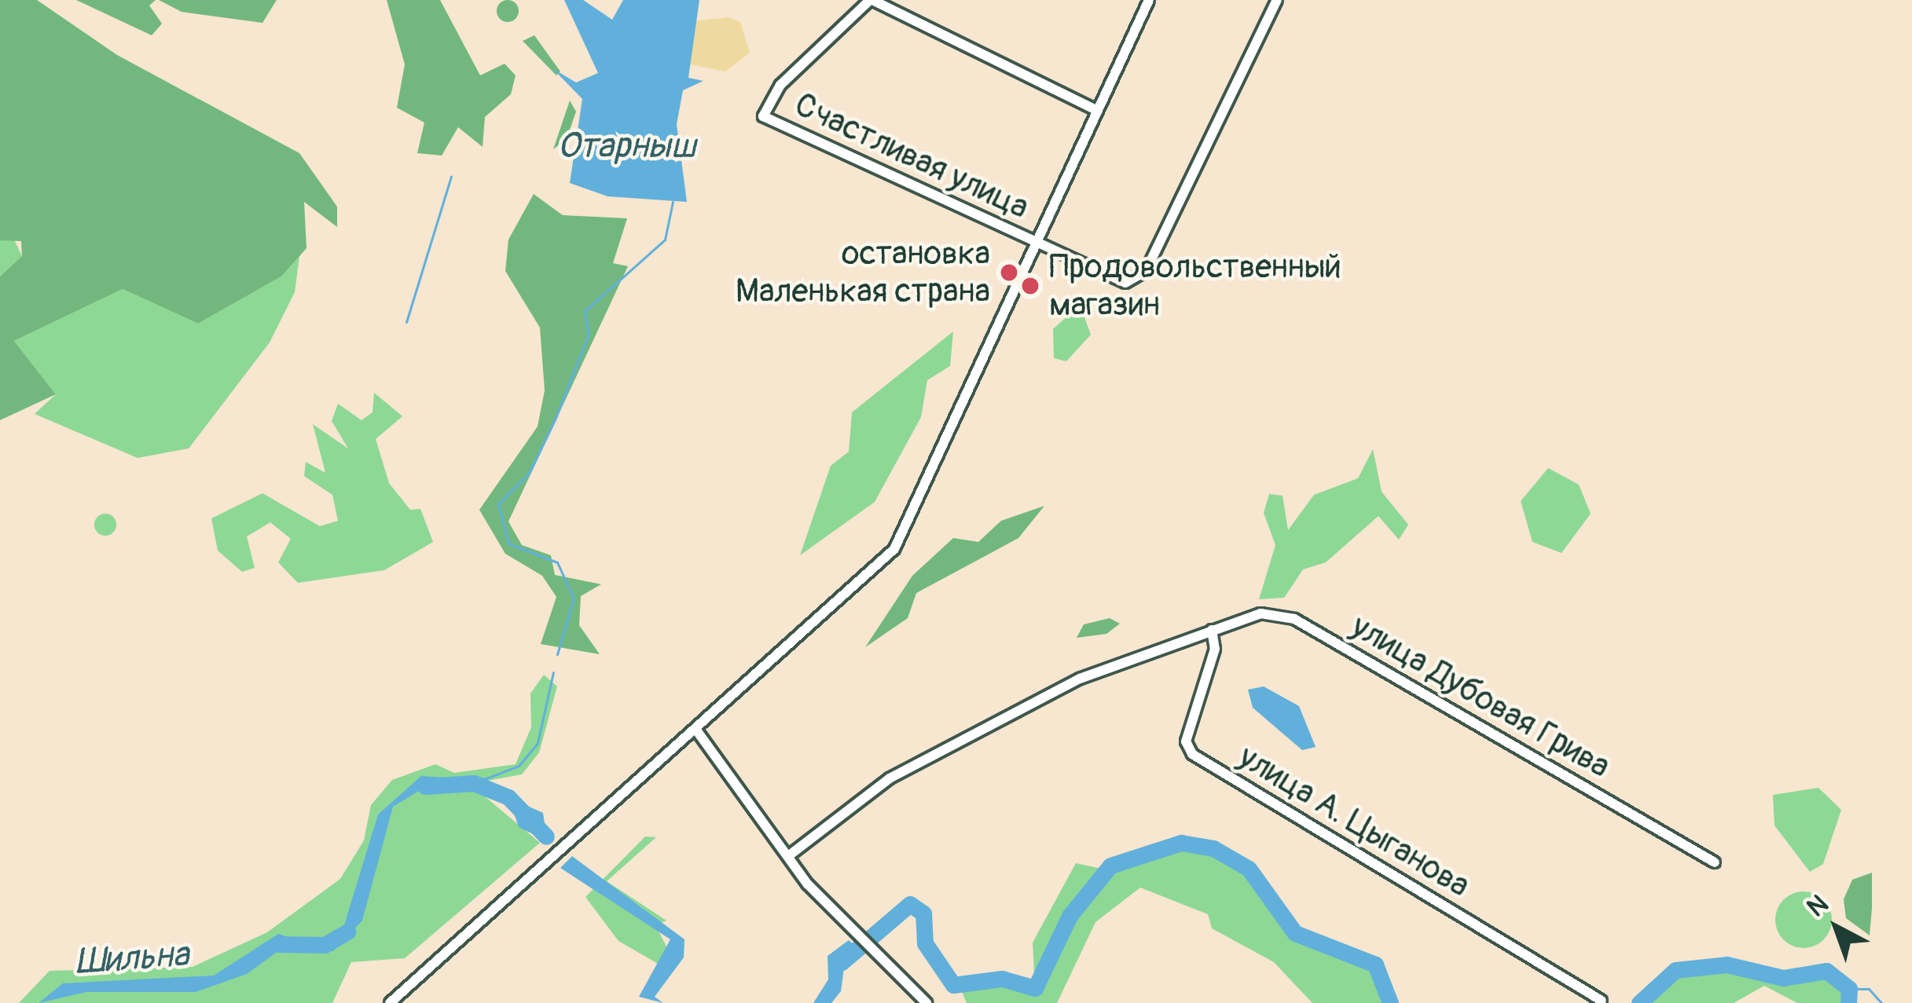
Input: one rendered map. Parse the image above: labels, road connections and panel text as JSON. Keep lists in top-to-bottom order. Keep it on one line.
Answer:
{"streets":{"street":["Счастливая улица","улица Дубовая Грива","улица А. Цыганова"]},"crossings":[["улица Дубовая Грива","улица А. Цыганова"]],"water":["Отарныш","Шильна"],"places":["остановка Маленькая страна","Продовольственный магазин"],"north":"top left"}
